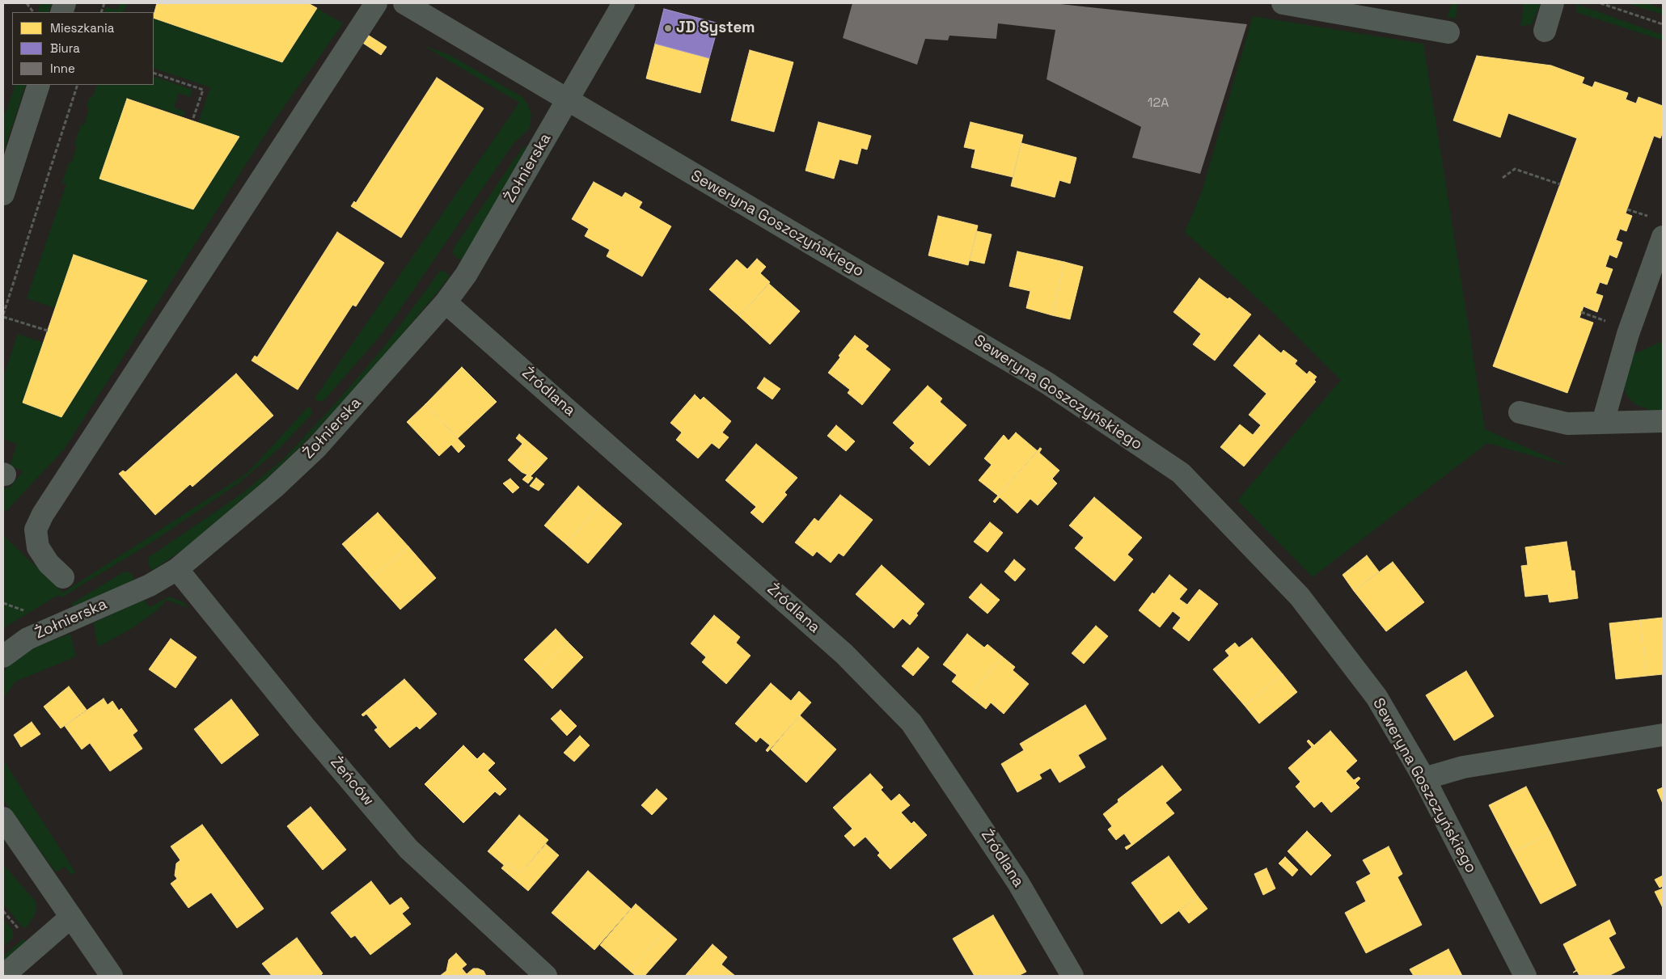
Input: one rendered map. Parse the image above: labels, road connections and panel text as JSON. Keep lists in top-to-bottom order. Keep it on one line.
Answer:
{"streets":{"street":["Żołnierska","Seweryna Goszczyńskiego","Źródlana","Żeńców"]},"crossings":[["Żołnierska","Seweryna Goszczyńskiego"],["Żołnierska","Źródlana"],["Żołnierska","Żeńców"]],"places":["JD System"],"house_numbers":["12A"],"legend":["Mieszkania","Biura","Inne"]}
